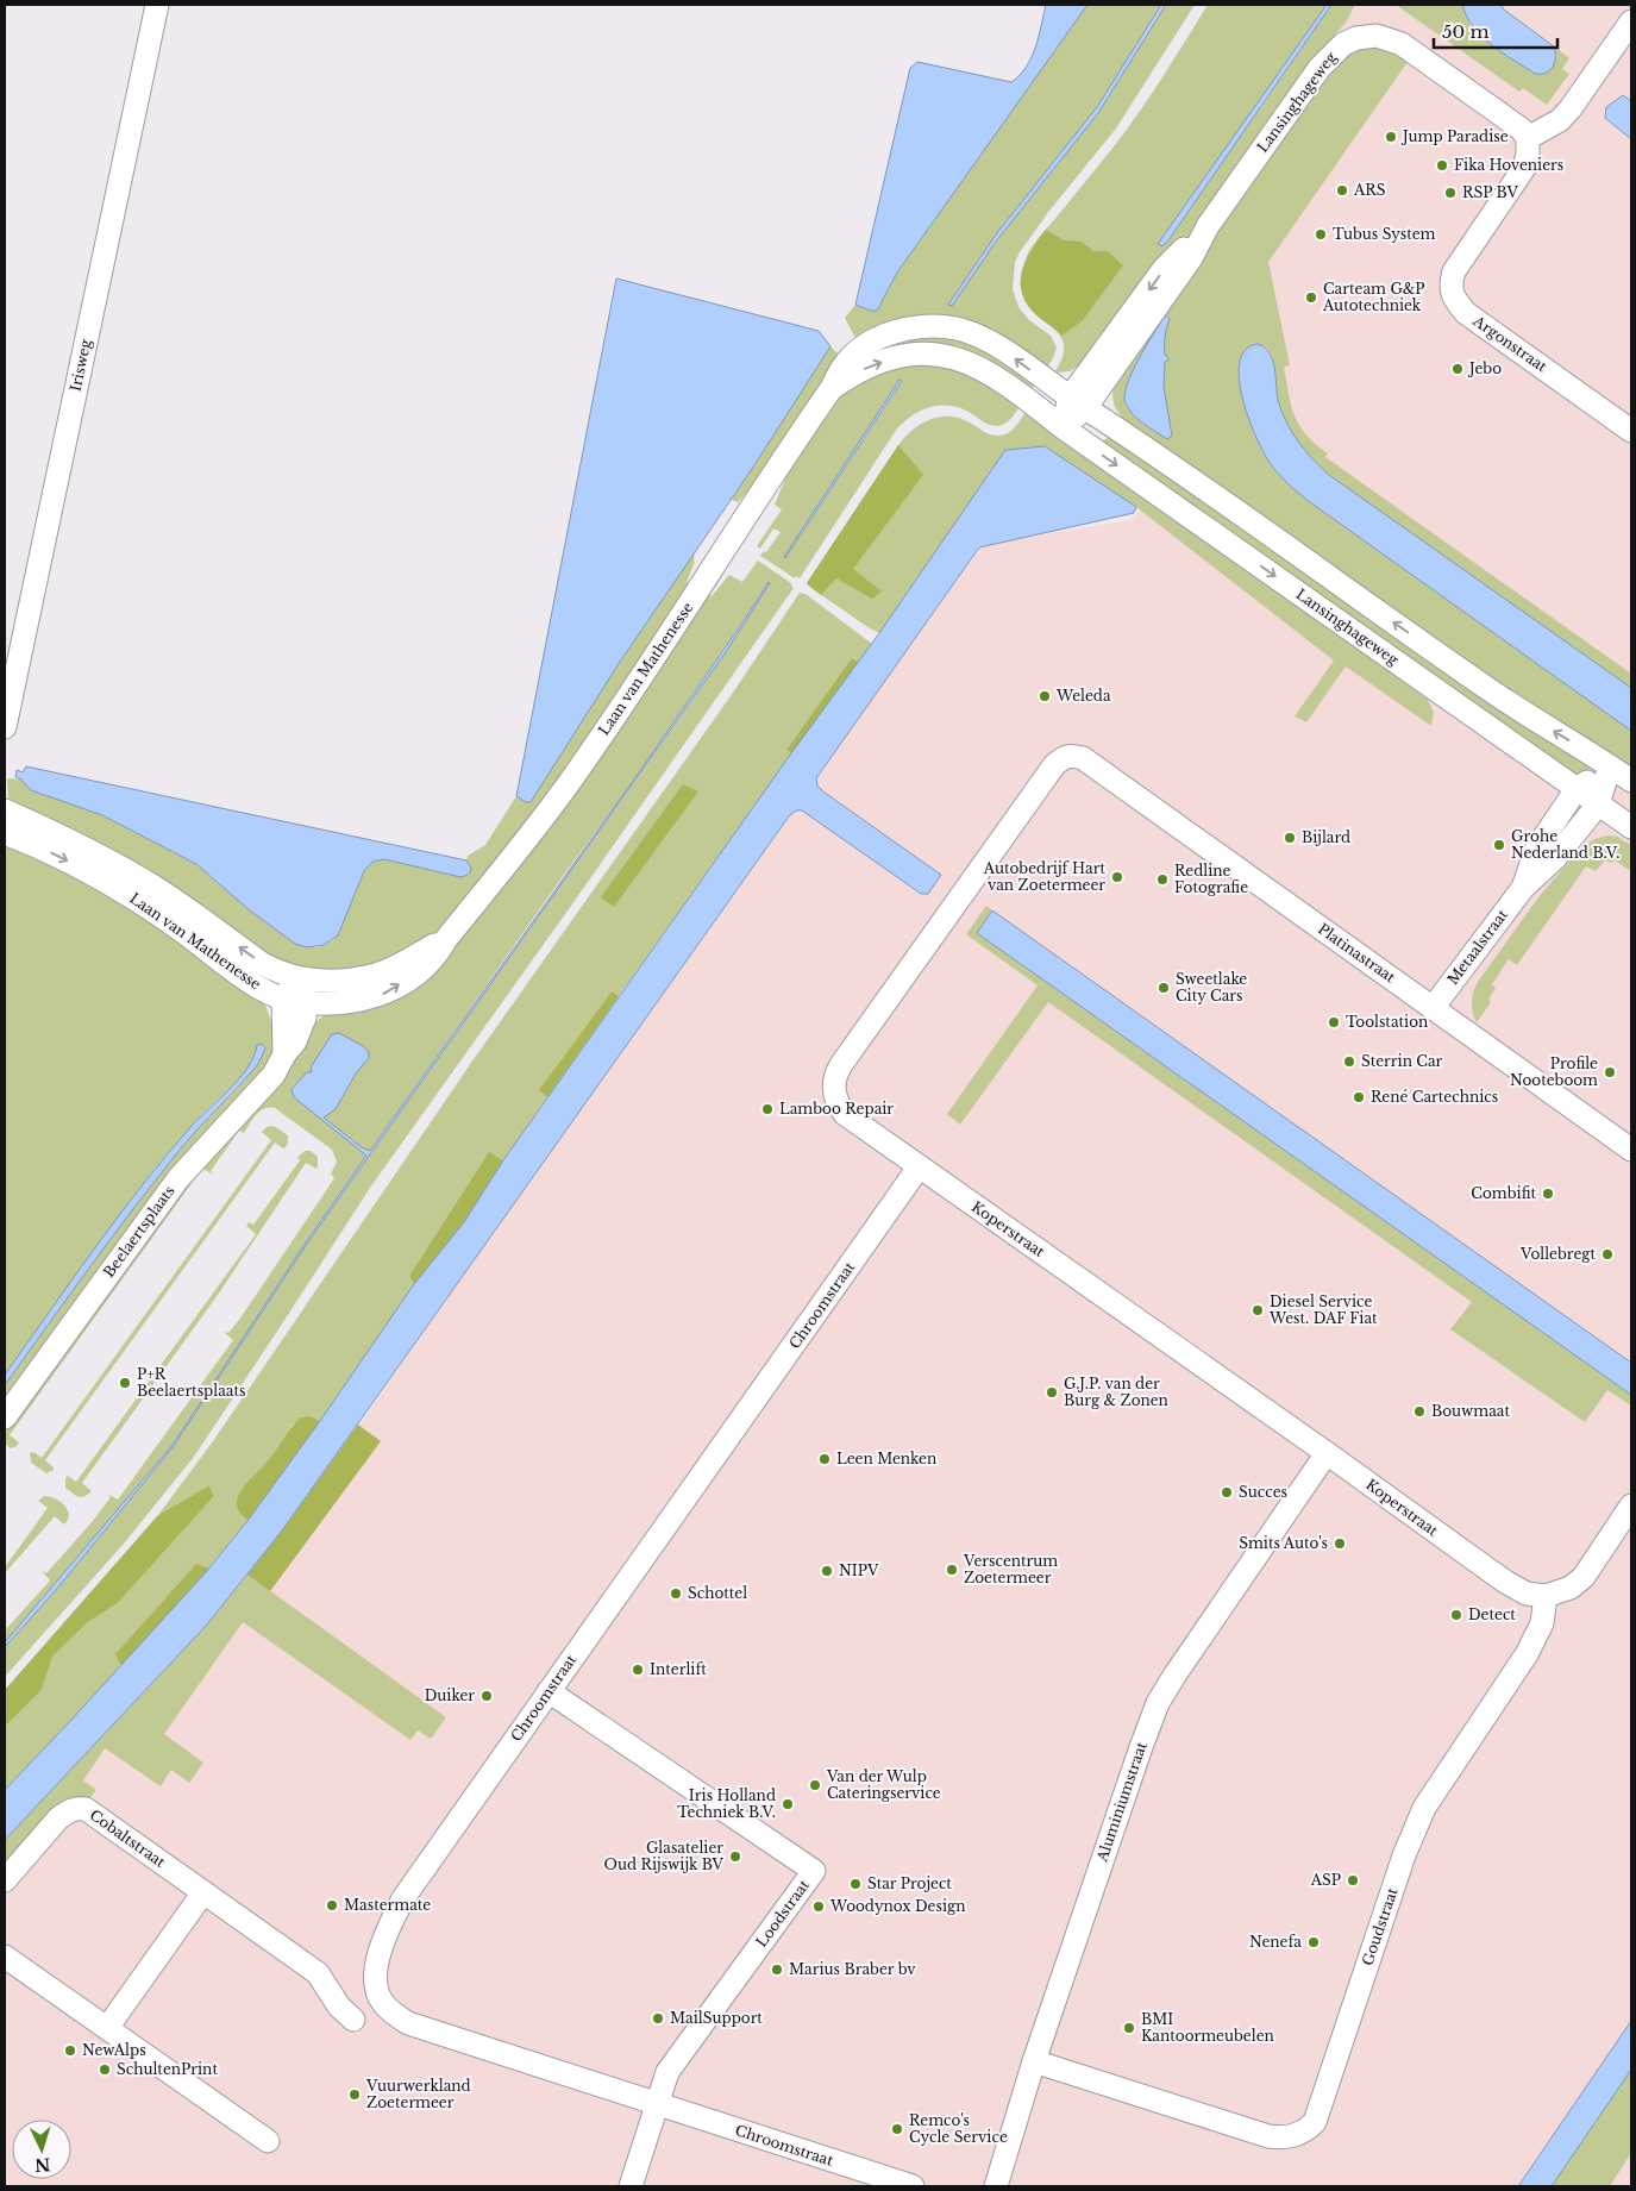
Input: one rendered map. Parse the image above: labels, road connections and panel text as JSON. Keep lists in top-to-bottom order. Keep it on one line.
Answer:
{"streets":{"street":["Lansinghageweg","Argonstraat","Irisweg","Laan van Mathenesse","Metaalstraat","Platinastraat","Koperstraat","Beelaertsplaats","Chroomstraat","Aluminiumstraat","Cobaltstraat","Loodstraat","Goudstraat"]},"crossings":[["Lansinghageweg","Argonstraat"],["Lansinghageweg","Laan van Mathenesse"],["Lansinghageweg","Metaalstraat"],["Laan van Mathenesse","Beelaertsplaats"],["Metaalstraat","Platinastraat"],["Platinastraat","Koperstraat"],["Koperstraat","Chroomstraat"],["Koperstraat","Aluminiumstraat"],["Koperstraat","Goudstraat"],["Chroomstraat","Loodstraat"],["Aluminiumstraat","Goudstraat"]],"places":["Jump Paradise","Fika Hoveniers","ARS","RSP BV","Tubus System","Carteam G&P Autotechniek","Jebo","Weleda","Bijlard","Grohe Nederland B.V.","Autobedrijf Hart van Zoetermeer","Redline Fotografie","Sweetlake City Cars","Toolstation","Sterrin Car","Profile Nooteboom","René Cartechnics","Lamboo Repair","Combifit","Vollebregt","Diesel Service West. DAF Fiat","P+R Beelaertsplaats","G.J.P. van der Burg & Zonen","Bouwmaat","Leen Menken","Succes","Smits Auto's","Verscentrum Zoetermeer","NIPV","Schottel","Detect","Interlift","Duiker","Van der Wulp Cateringservice","Iris Holland Techniek B.V.","Glasatelier Oud Rijswijk BV","ASP","Star Project","Mastermate","Woodynox Design","Nenefa","Marius Braber bv","MailSupport","BMI Kantoormeubelen","NewAlps","SchultenPrint","Vuurwerkland Zoetermeer","Remco's Cycle Service"],"scale_bar":"50 m","north":"bottom"}
